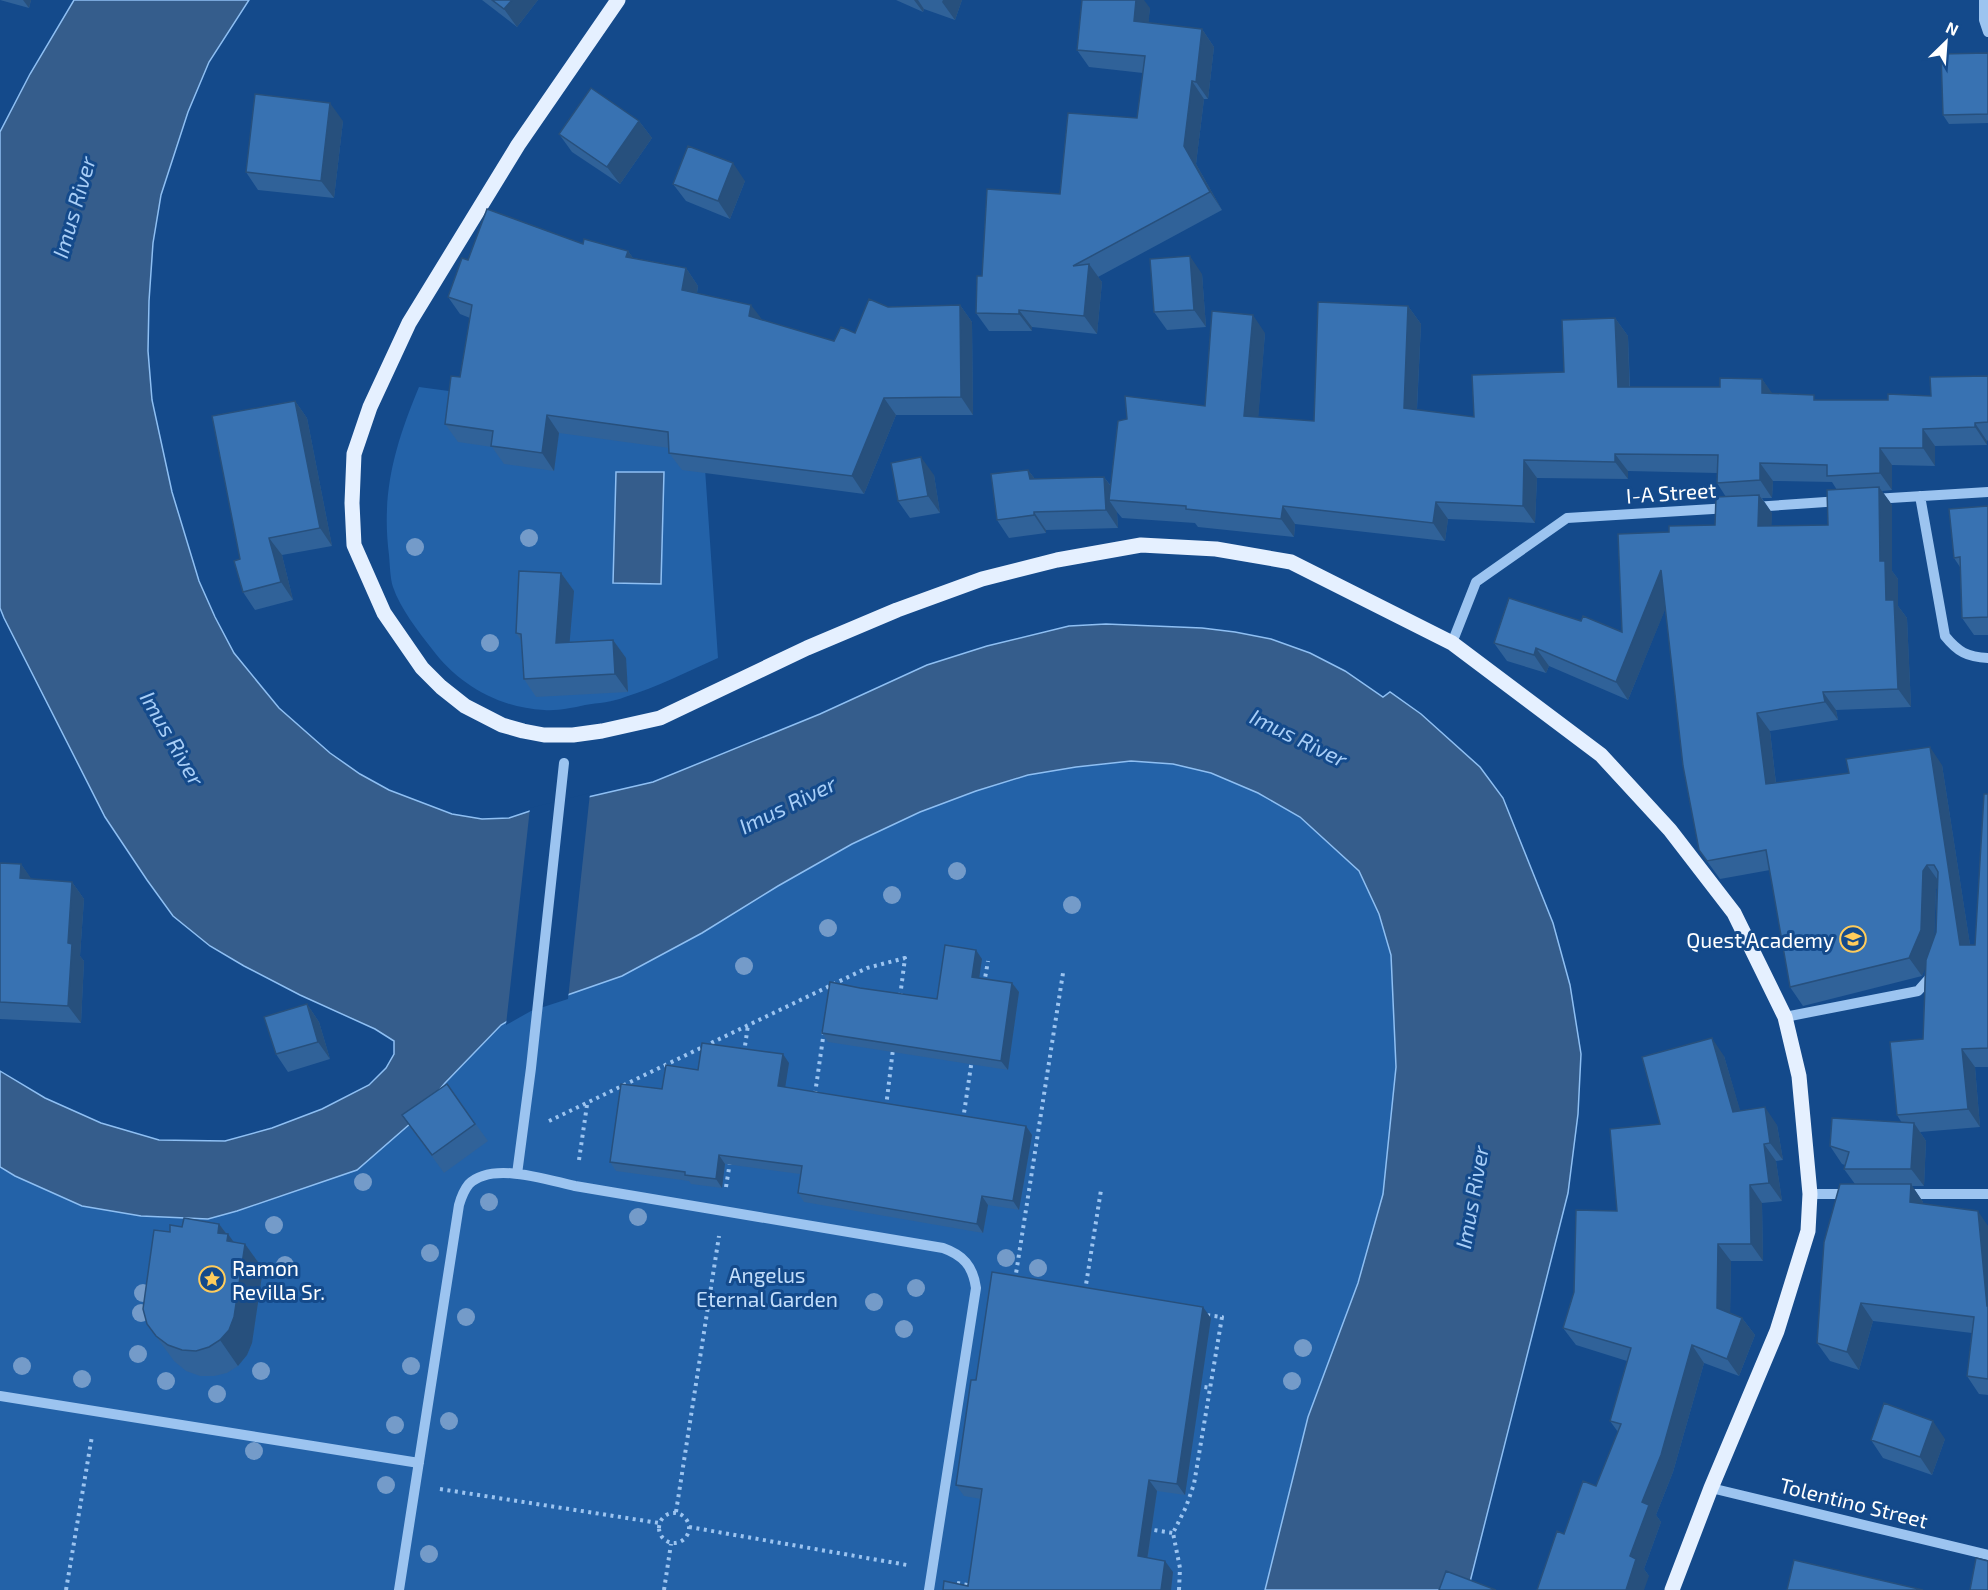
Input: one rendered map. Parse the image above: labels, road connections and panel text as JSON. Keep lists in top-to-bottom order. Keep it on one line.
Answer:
{"streets":{"street":["I-A Street","Tolentino Street"]},"water":["Imus River"],"parks":["Angelus Eternal Garden"],"places":{"school or university":["Quest Academy"],"place":["Ramon Revilla Sr."]},"north":"top right"}
